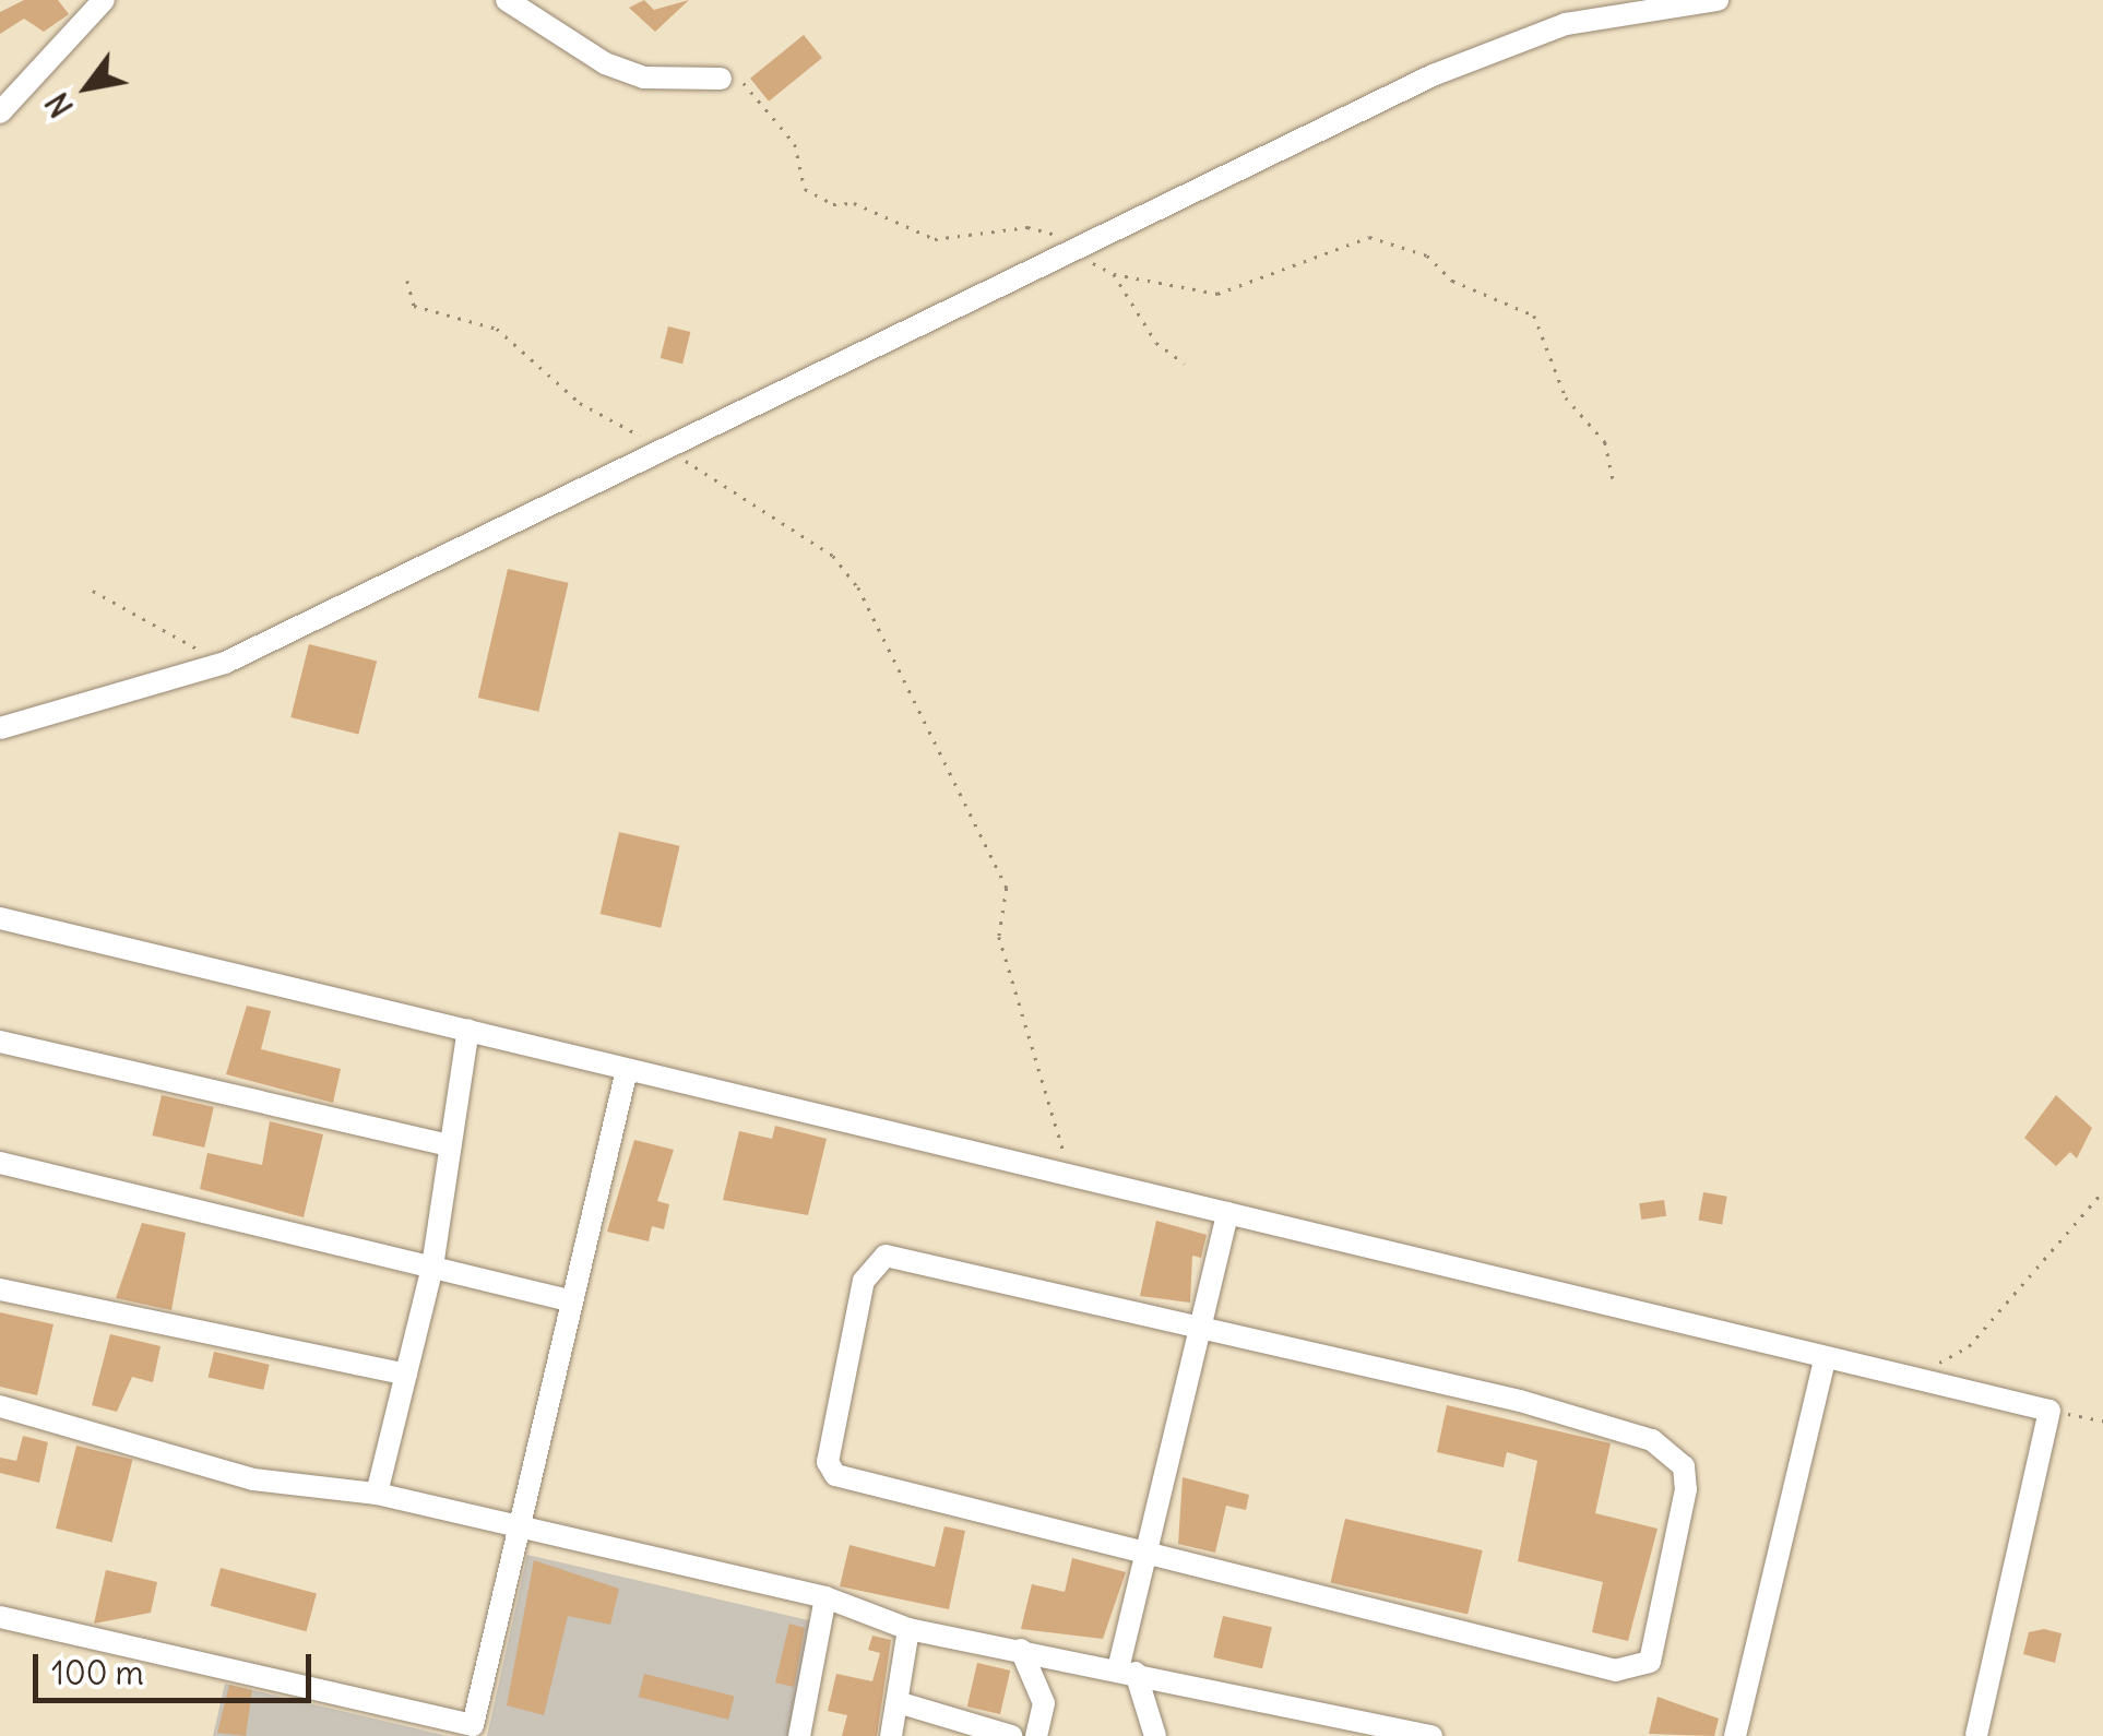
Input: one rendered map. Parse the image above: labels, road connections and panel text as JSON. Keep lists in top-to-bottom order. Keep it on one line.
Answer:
{"scale_bar":"100 m","north":"bottom left"}
